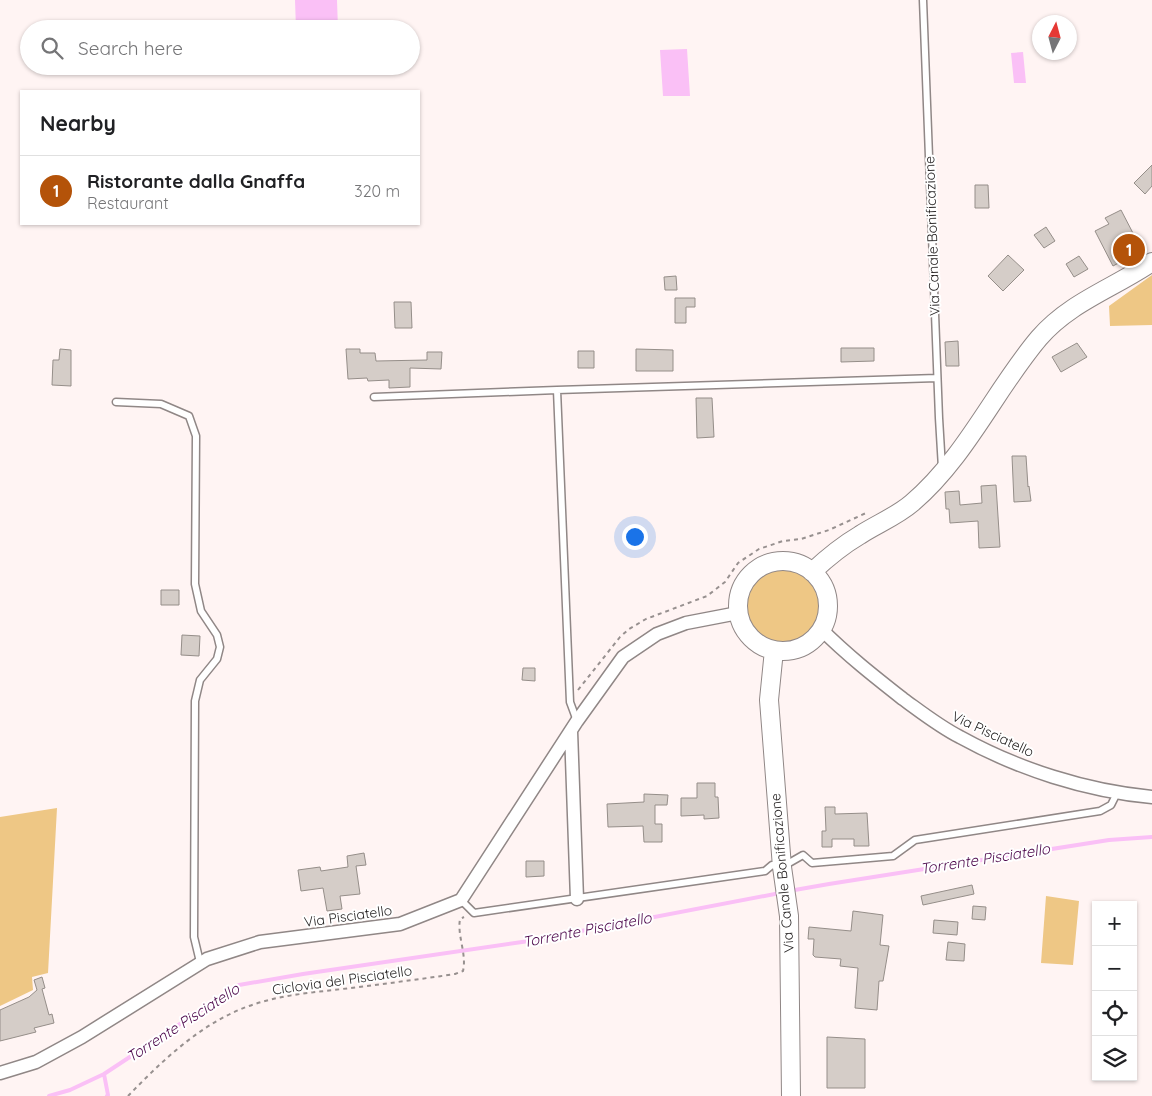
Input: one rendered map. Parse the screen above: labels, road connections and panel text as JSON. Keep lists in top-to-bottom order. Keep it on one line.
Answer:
{"streets":{"street":["Via Canale Bonificazione","Via Pisciatello"],"path":["Ciclovia del Pisciatello"]},"crossings":[["Via Canale Bonificazione","Via Pisciatello"]],"water":["Torrente Pisciatello"],"north":"top","page":{"search":"Search here","heading":"Nearby","list":[{"mark":"1","name":"Ristorante dalla Gnaffa","note":"Restaurant","value":"320 m"}],"pins":"1","map_buttons":["+","−"]}}
